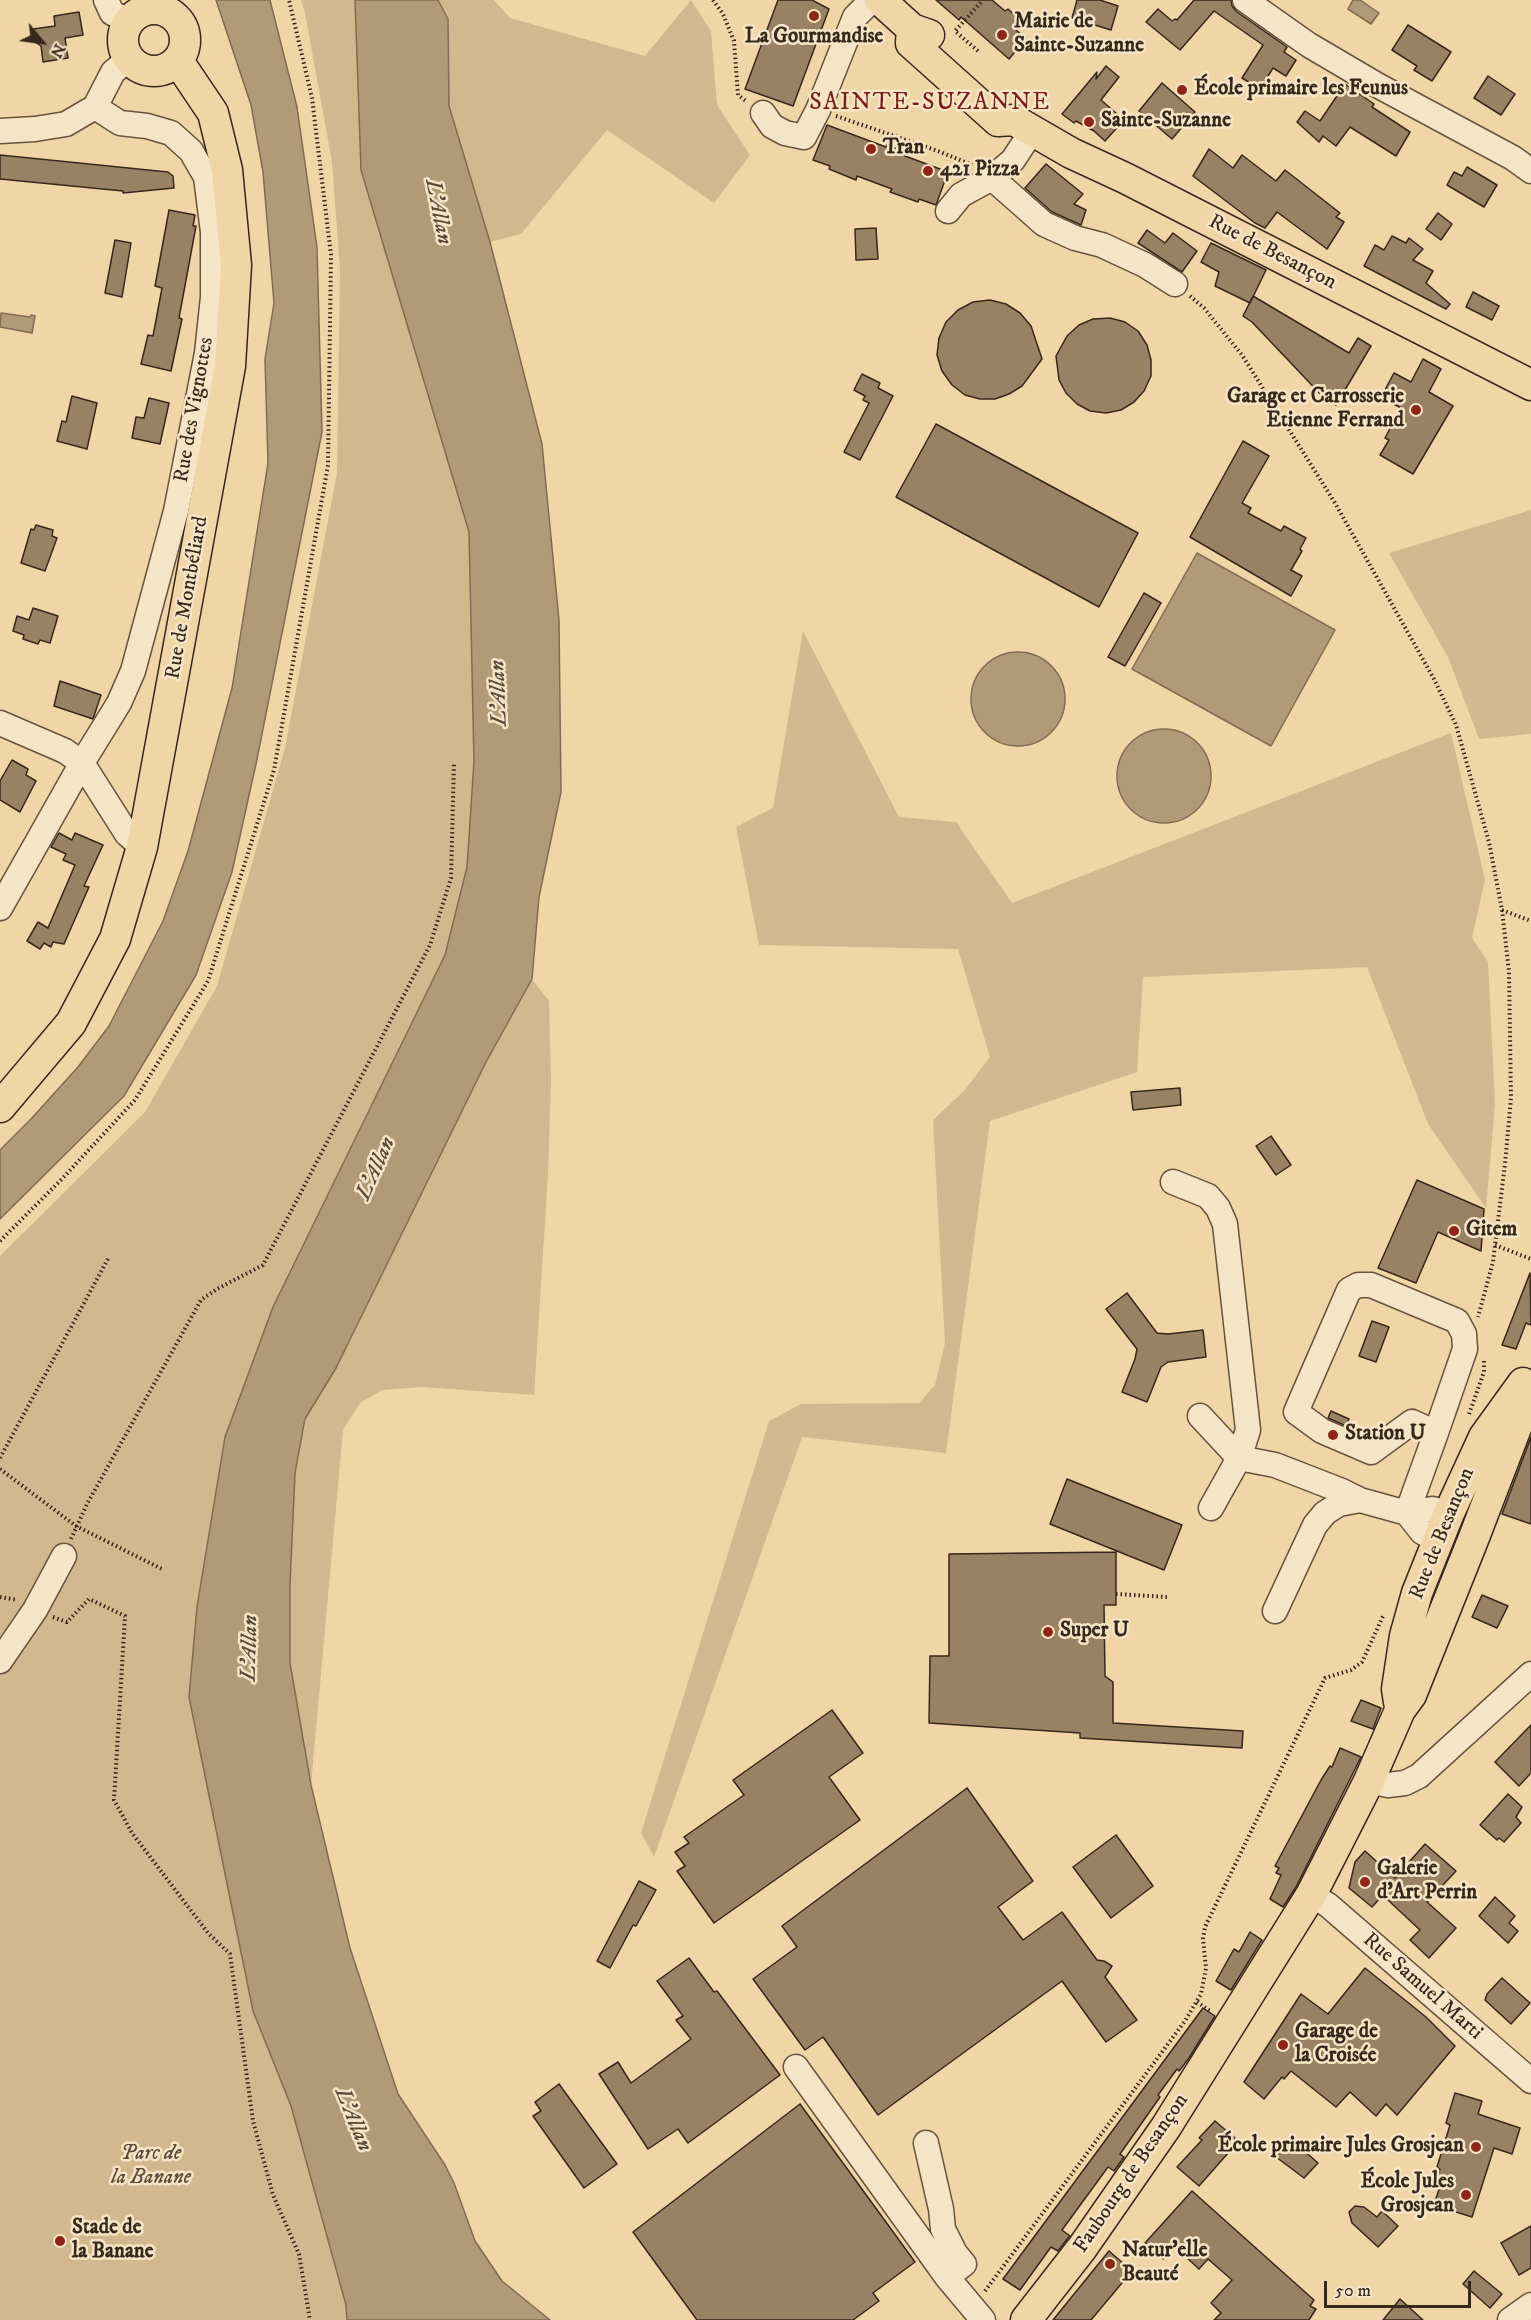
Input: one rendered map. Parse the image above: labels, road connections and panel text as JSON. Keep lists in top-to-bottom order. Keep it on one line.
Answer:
{"streets":{"main road":["Rue de Besançon","Rue de Montbéliard","Faubourg de Besançon"],"street":["Rue des Vignottes","Rue Samuel Marti"]},"crossings":[["Rue de Besançon","Rue Samuel Marti"],["Rue de Besançon","Faubourg de Besançon"]],"districts":["SAINTE-SUZANNE"],"water":["L'Allan"],"parks":["Parc de la Banane"],"places":["La Gourmandise","Mairie de Sainte-Suzanne","École primaire les Feunus","Sainte-Suzanne","Tran","421 Pizza","Garage et Carrosserie Etienne Ferrand","Gitem","Station U","Super U","Galerie d'Art Perrin","Garage de la Croisée","École primaire Jules Grosjean","École Jules Grosjean","Stade de la Banane","Natur'elle Beauté"],"scale_bar":"50 m","north":"bottom right"}
